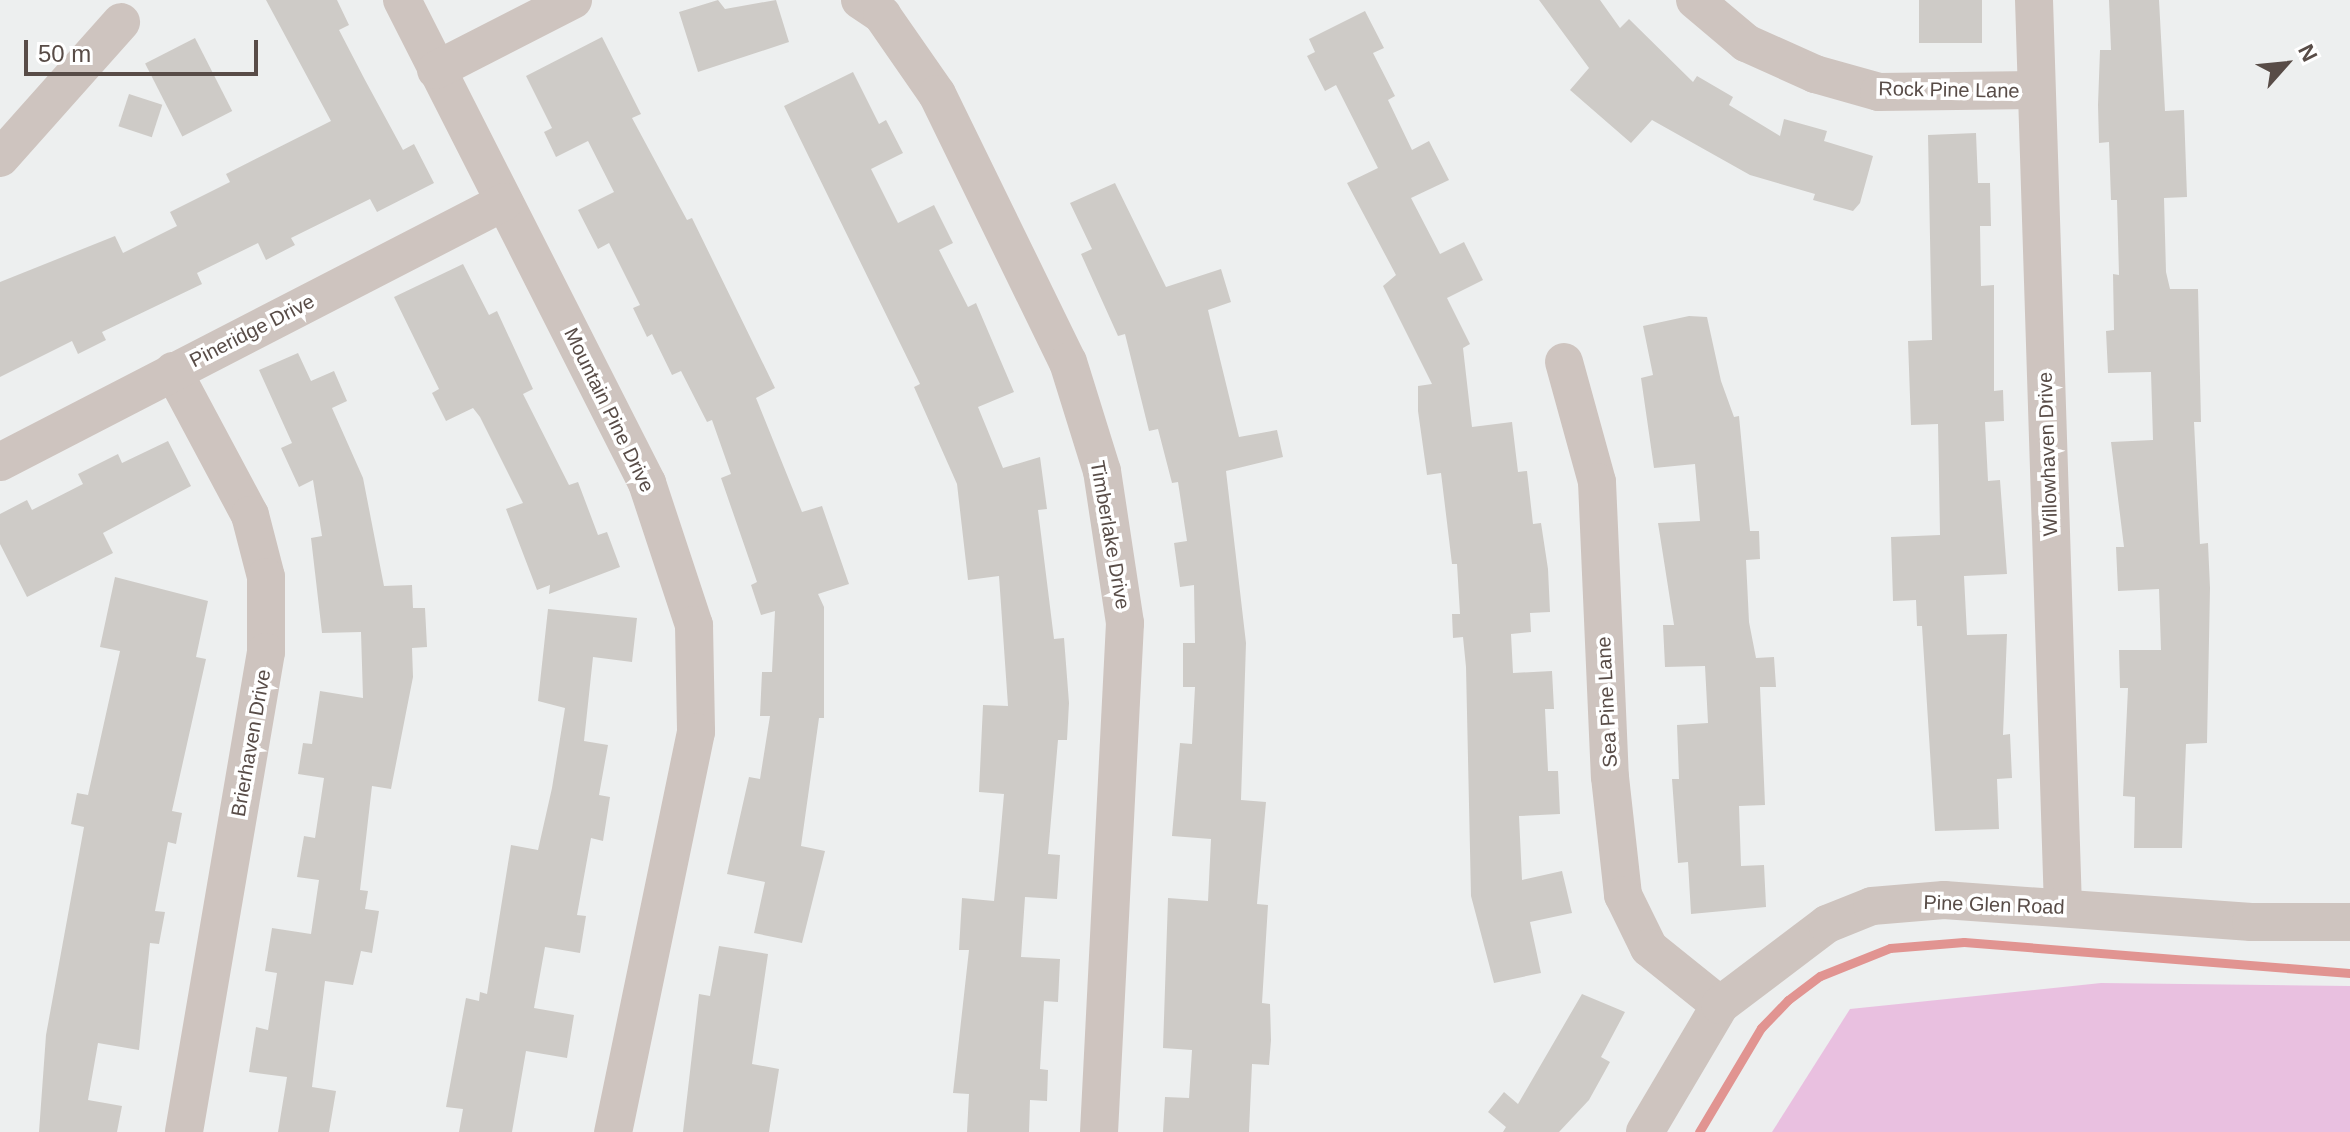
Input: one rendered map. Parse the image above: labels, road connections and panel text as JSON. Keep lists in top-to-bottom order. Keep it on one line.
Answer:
{"streets":{"street":["Rock Pine Lane","Pineridge Drive","Mountain Pine Drive","Willowhaven Drive","Timberlake Drive","Sea Pine Lane","Brierhaven Drive","Pine Glen Road"]},"crossings":[["Rock Pine Lane","Willowhaven Drive"],["Pineridge Drive","Mountain Pine Drive"],["Pineridge Drive","Brierhaven Drive"],["Willowhaven Drive","Pine Glen Road"],["Sea Pine Lane","Pine Glen Road"]],"scale_bar":"50 m","north":"top right"}
